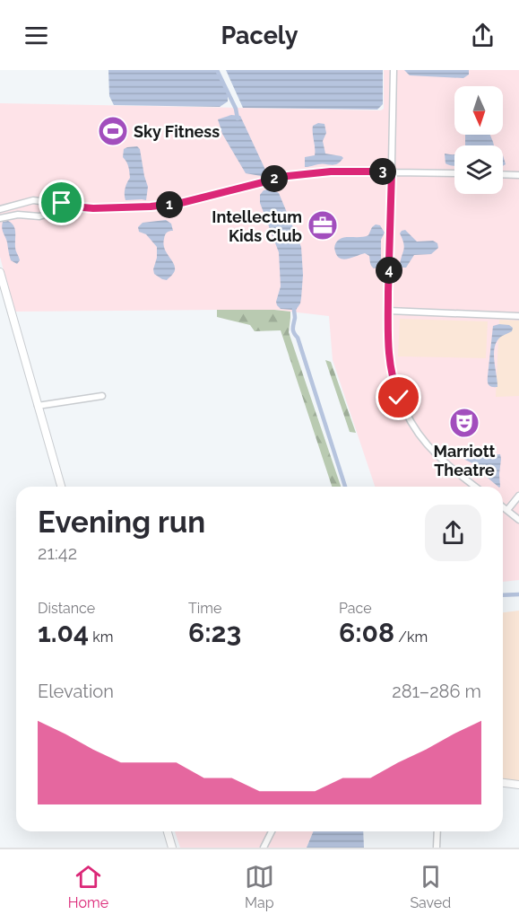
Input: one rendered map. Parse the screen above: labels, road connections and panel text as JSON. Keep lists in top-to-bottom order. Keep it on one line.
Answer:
{"places":{"sports":["Sky Fitness"],"office":["Intellectum Kids Club"],"theatre":["Marriott Theatre"]},"north":"bottom","page":{"header":"Pacely","pins":["3","2","1","4"],"heading":["Evening run","21:42"],"stats":[["Distance","1.04 km"],["Time","6:23"],["Pace","6:08 /km"]],"chart":["Elevation","281–286 m"],"tabs":["Home","Map","Saved"]}}
